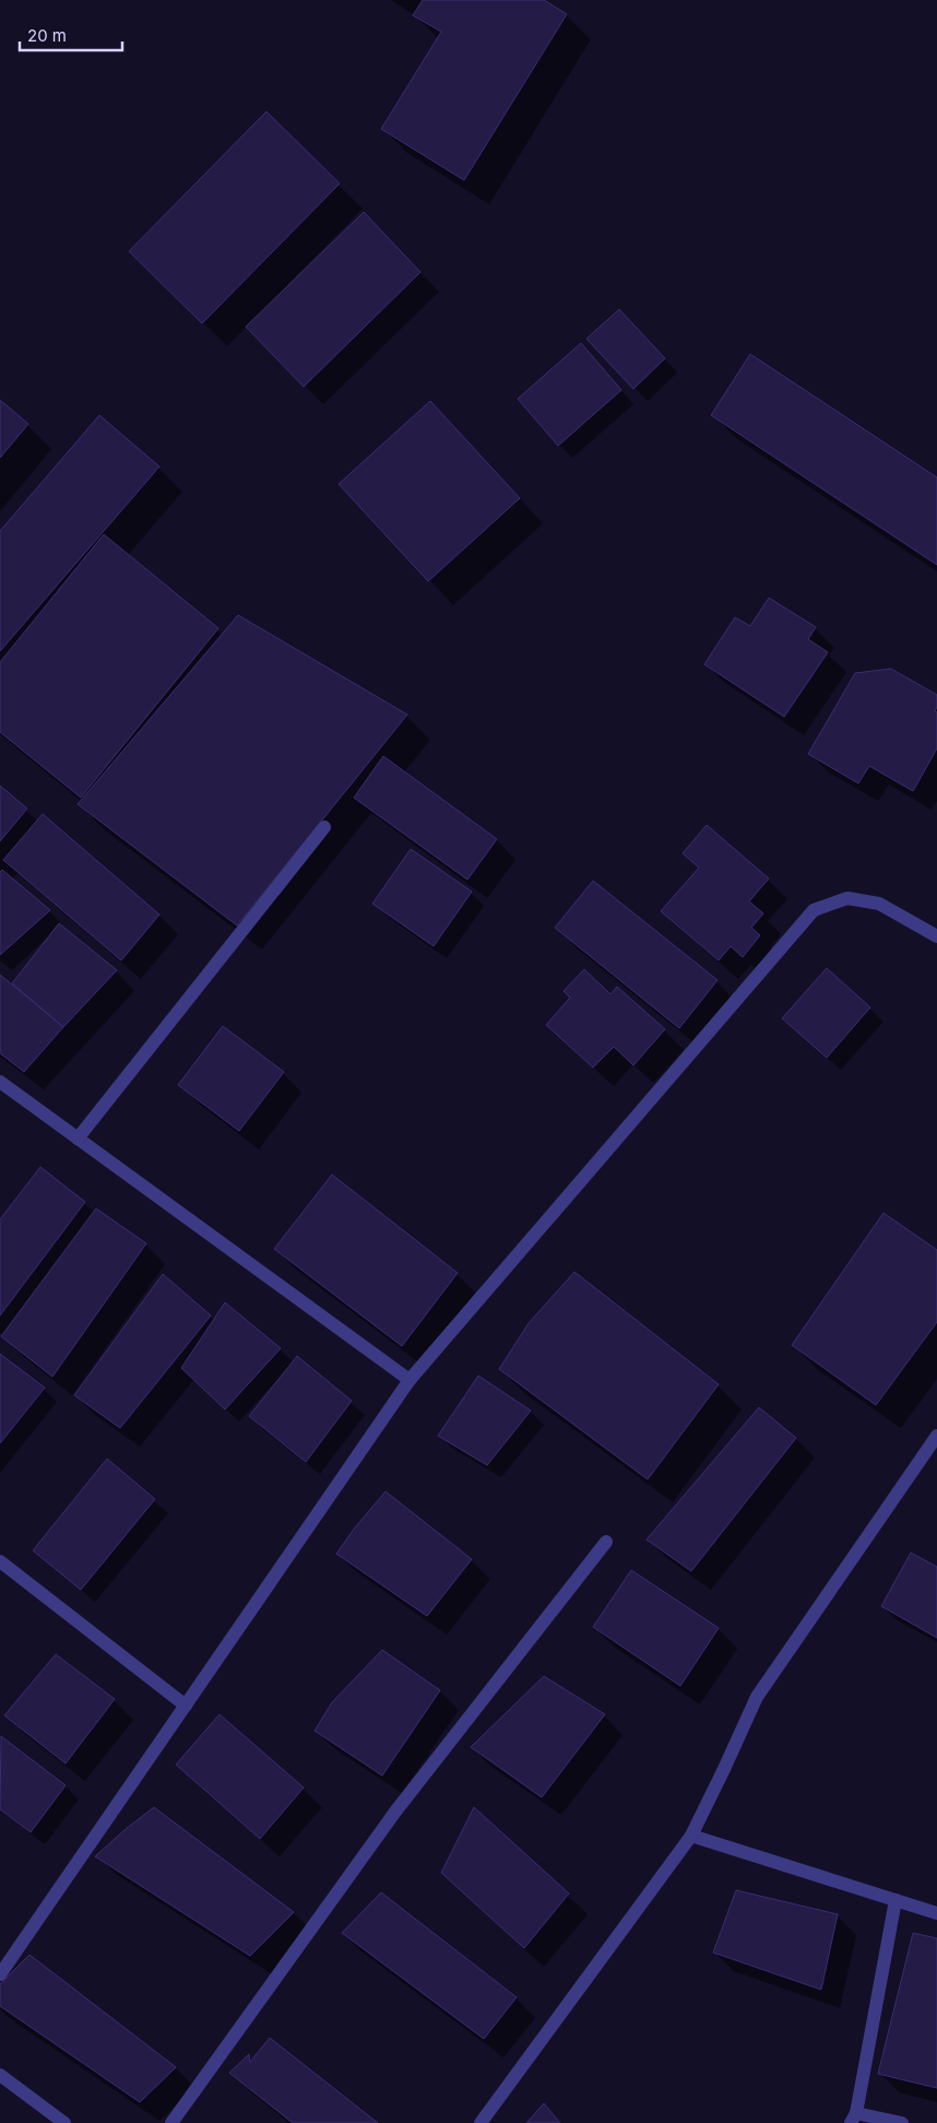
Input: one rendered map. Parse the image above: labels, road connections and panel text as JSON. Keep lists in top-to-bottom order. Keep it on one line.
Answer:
{"scale_bar":"20 m"}
